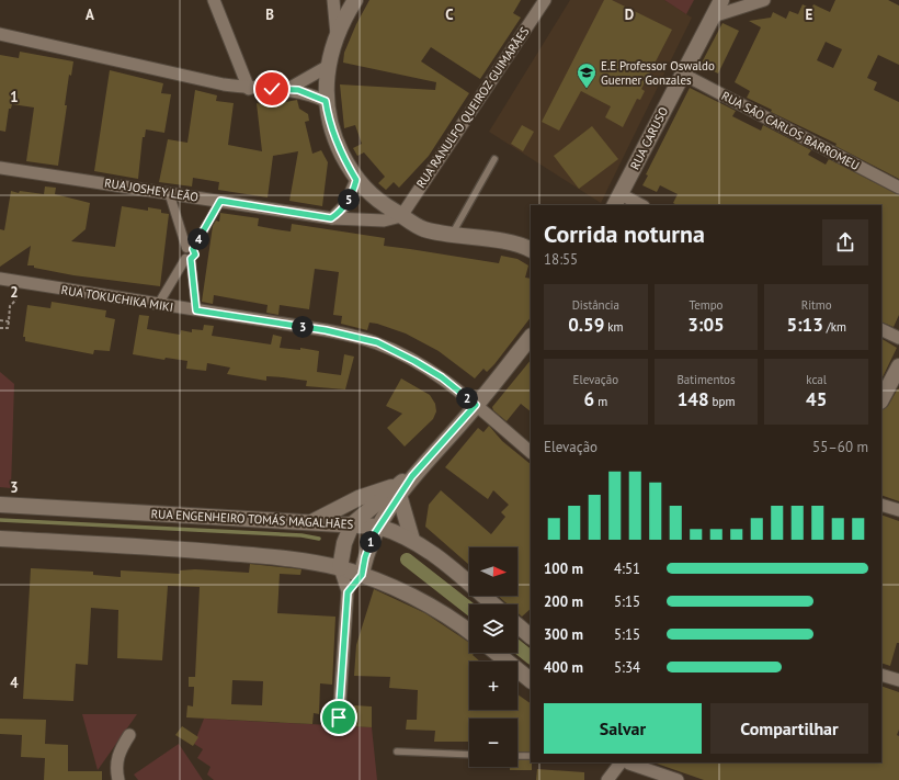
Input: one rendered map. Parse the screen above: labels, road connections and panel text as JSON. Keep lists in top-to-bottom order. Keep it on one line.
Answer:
{"streets":{"street":["RUA RANULFO QUEIROZ GUIMARÃES","RUA SÃO CARLOS BARROMEU","RUA CARUSO","RUA JOSHEY LEÃO","RUA TOKUCHIKA MIKI","RUA ENGENHEIRO TOMÁS MAGALHÃES"]},"crossings":[["RUA RANULFO QUEIROZ GUIMARÃES","RUA JOSHEY LEÃO"],["RUA SÃO CARLOS BARROMEU","RUA CARUSO"]],"places":{"school or university":["E.E Professor Oswaldo Guerner Gonzales"]},"north":"right","page":{"pins":["5","4","3","2","1"],"heading":["Corrida noturna","18:55"],"stats":[["Distância","0.59 km"],["Tempo","3:05"],["Ritmo","5:13 /km"],["Elevação","6 m"],["Batimentos","148 bpm"],["kcal","45"]],"chart":["Elevação","55–60 m"],"map_buttons":["+","−"],"list":[{"name":"100 m","note":"4:51"},{"name":"200 m","note":"5:15"},{"name":"300 m","note":"5:15"},{"name":"400 m","note":"5:34"}],"buttons":["Salvar","Compartilhar"]},"grid":{"columns":["A","B","C","D","E"],"rows":["1","2","3","4"]}}
